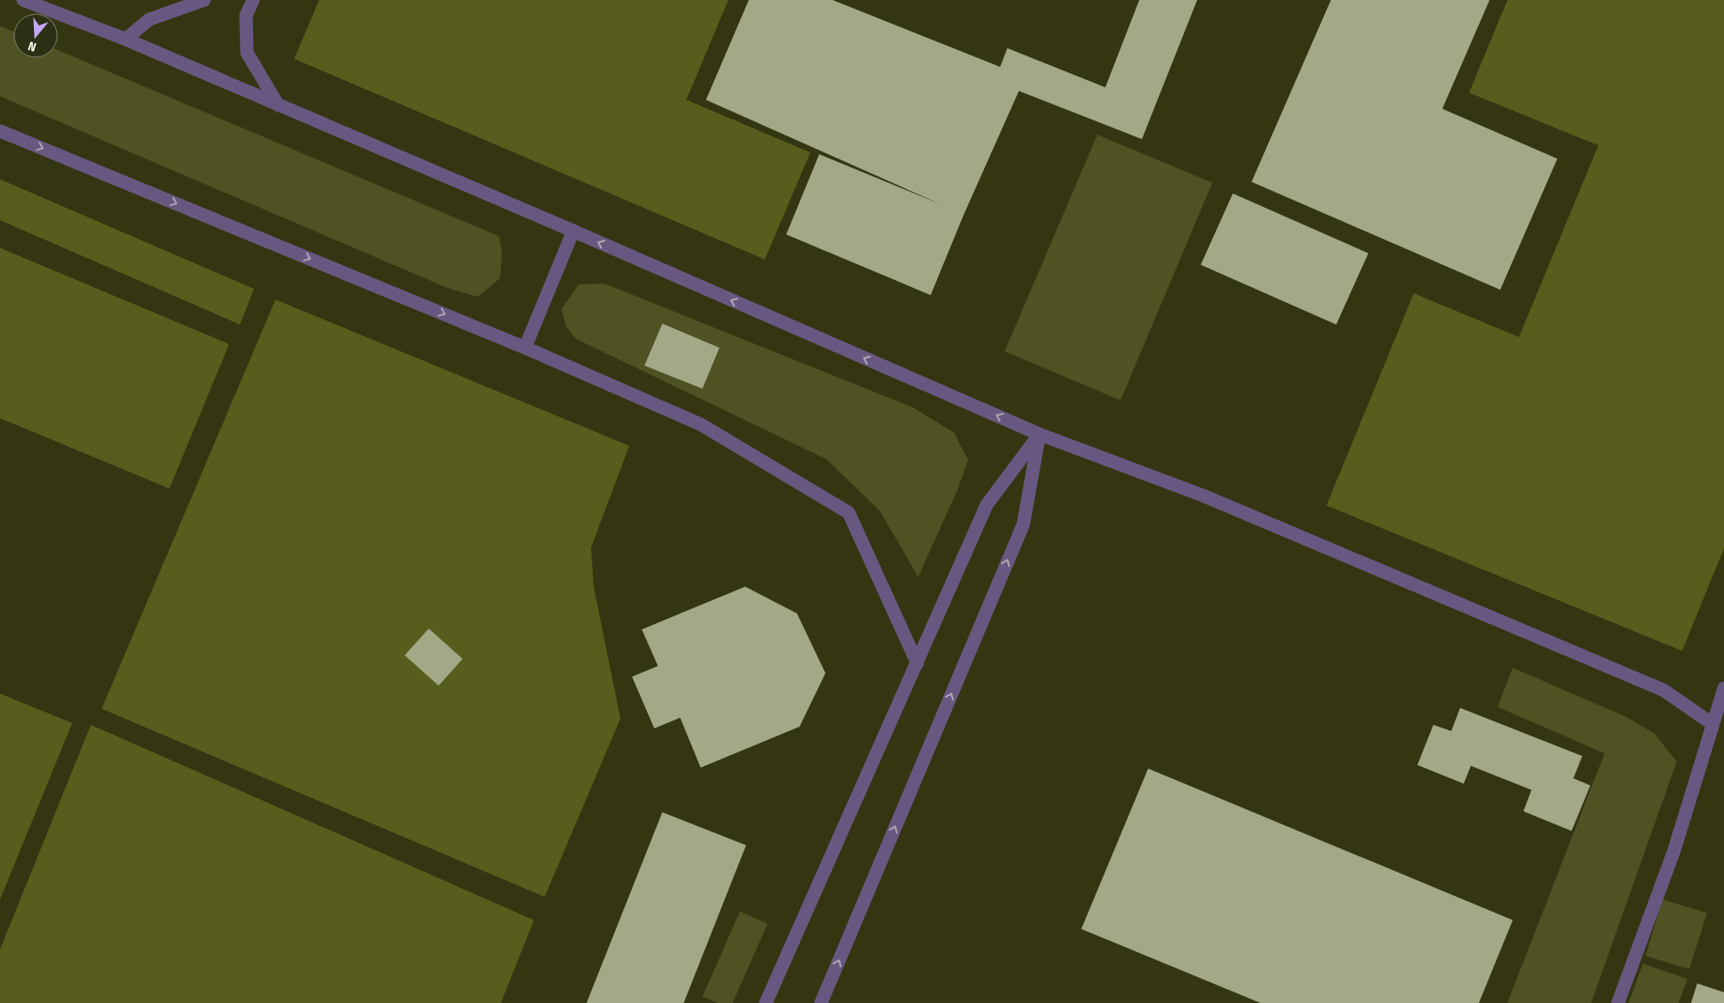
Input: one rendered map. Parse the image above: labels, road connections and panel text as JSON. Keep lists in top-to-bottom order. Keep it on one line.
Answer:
{"north":"bottom"}
